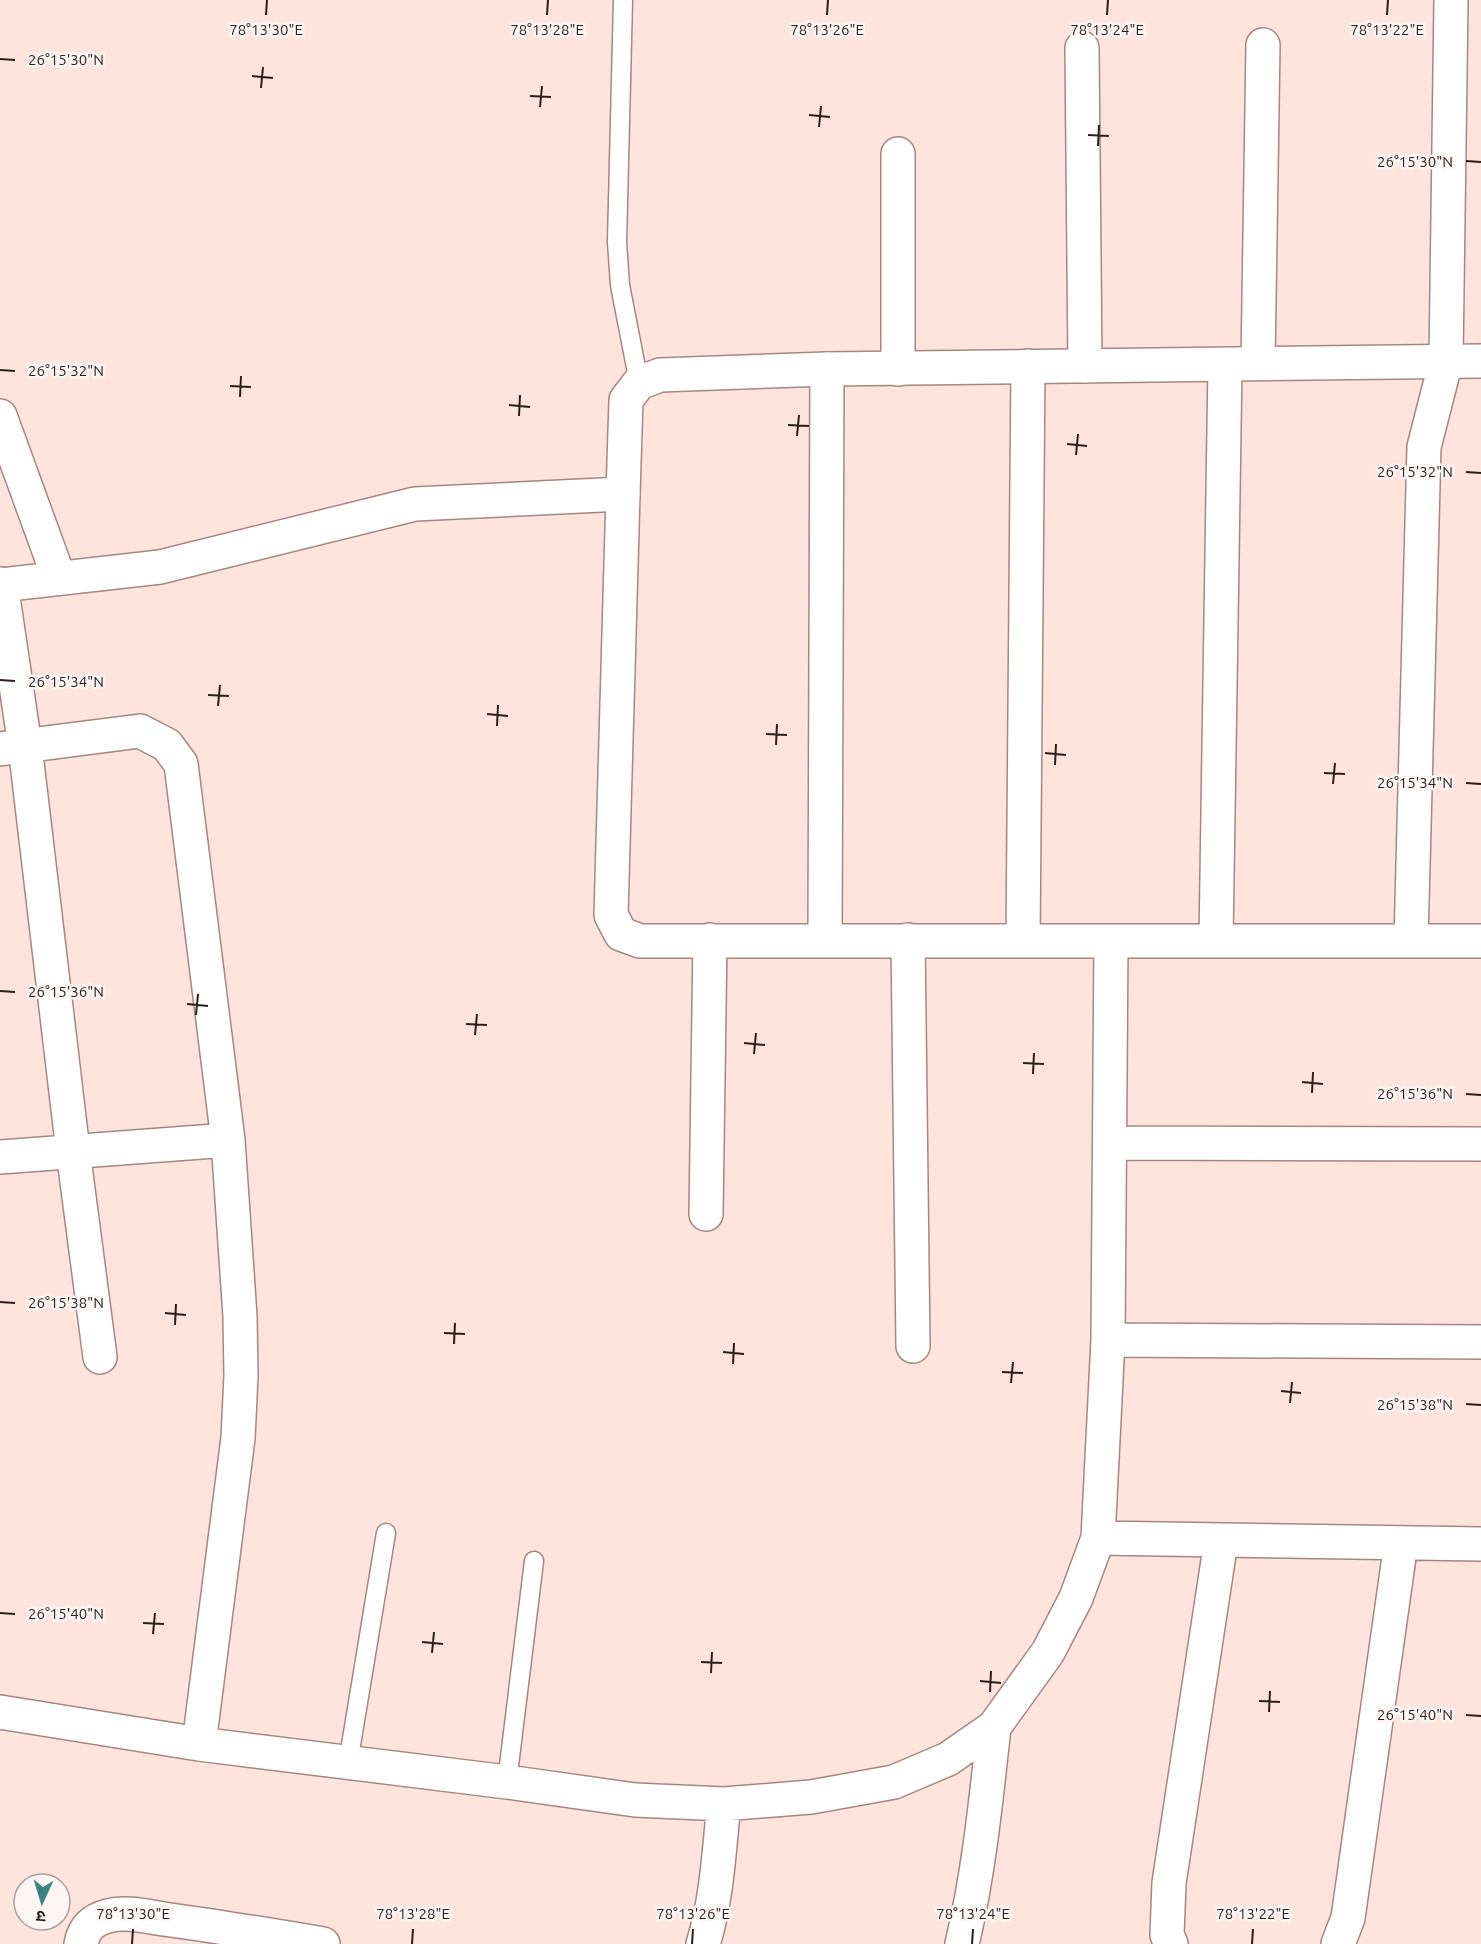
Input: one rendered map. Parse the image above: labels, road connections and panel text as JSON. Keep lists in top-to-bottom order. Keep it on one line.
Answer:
{"north":"bottom","coordinates":["78°13'30\"E","78°13'28\"E","78°13'26\"E","78°13'24\"E","78°13'22\"E","26°15'30\"N","26°15'32\"N","26°15'34\"N","26°15'36\"N","26°15'38\"N","26°15'40\"N"]}
